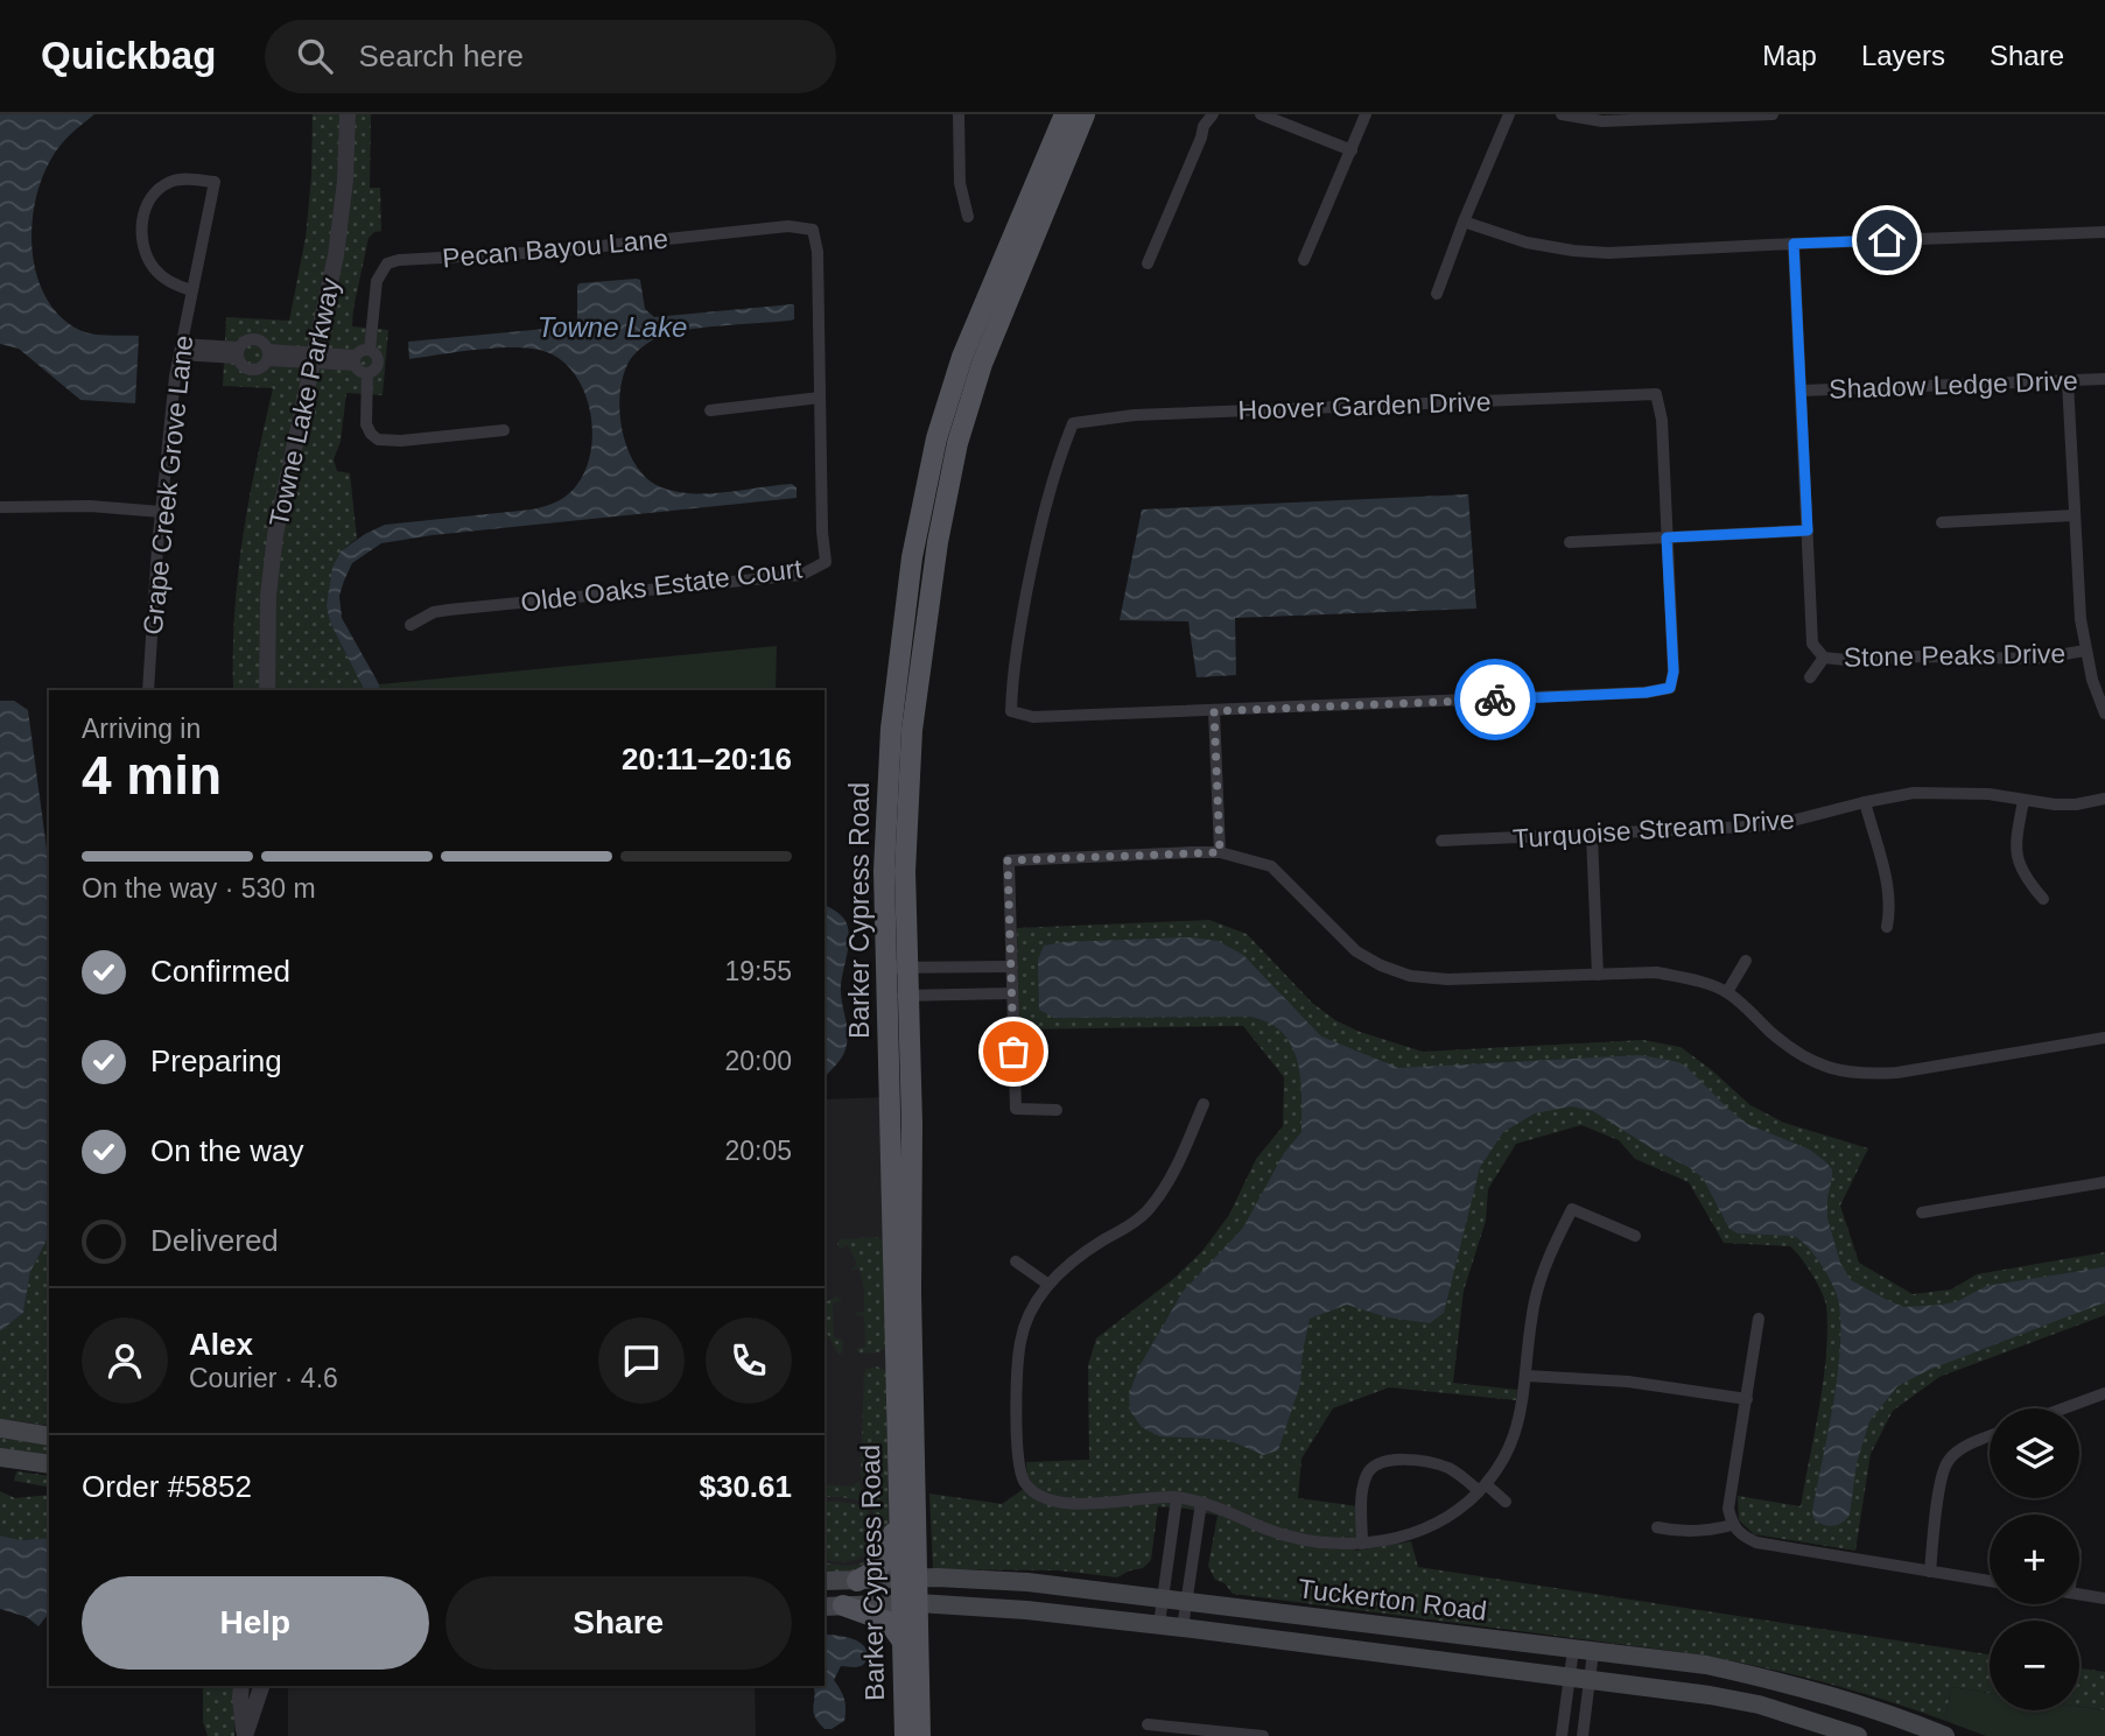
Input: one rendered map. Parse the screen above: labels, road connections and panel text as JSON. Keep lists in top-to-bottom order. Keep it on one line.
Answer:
{"streets":{"main road":["Barker Cypress Road","Tuckerton Road"],"street":["Pecan Bayou Lane","Shadow Ledge Drive","Towne Lake Parkway","Hoover Garden Drive","Grape Creek Grove Lane","Olde Oaks Estate Court","Stone Peaks Drive","Turquoise Stream Drive"]},"crossings":[["Pecan Bayou Lane","Olde Oaks Estate Court"],["Barker Cypress Road","Tuckerton Road"]],"water":["Towne Lake"],"page":{"header":"Quickbag","search":"Search here","nav":["Map","Layers","Share"],"heading":["4 min","Arriving in","20:11–20:16"],"panel":["Alex","Courier · 4.6","Order #5852","$30.61"],"bar":"On the way · 530 m","list":[["Confirmed","19:55"],["Preparing","20:00"],["On the way","20:05"],"Delivered"],"map_buttons":["+","−"],"buttons":["Help","Share"]}}
